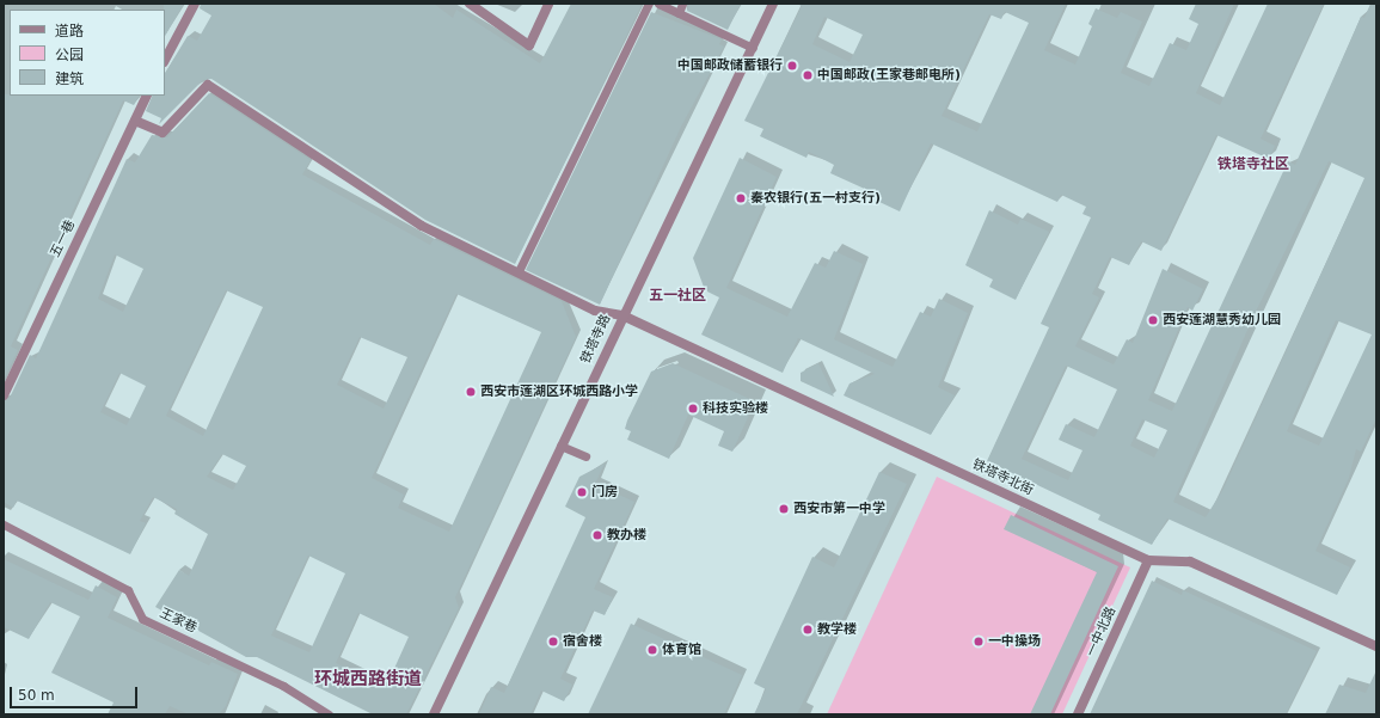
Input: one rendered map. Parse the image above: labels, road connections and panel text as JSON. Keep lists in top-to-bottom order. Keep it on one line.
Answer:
{"streets":{"street":["五一巷","铁塔寺路","铁塔寺北街","一中北路"],"lane":["王家巷"]},"crossings":[["五一巷","铁塔寺北街"],["铁塔寺路","铁塔寺北街"],["铁塔寺北街","一中北路"]],"districts":["铁塔寺社区","五一社区","环城西路街道"],"places":["中国邮政储蓄银行","中国邮政(王家巷邮电所)","秦农银行(五一村支行)","西安莲湖慧秀幼儿园","西安市莲湖区环城西路小学","科技实验楼","门房","西安市第一中学","教办楼","教学楼","宿舍楼","一中操场","体育馆"],"legend":["道路","公园","建筑"],"scale_bar":"50 m"}
